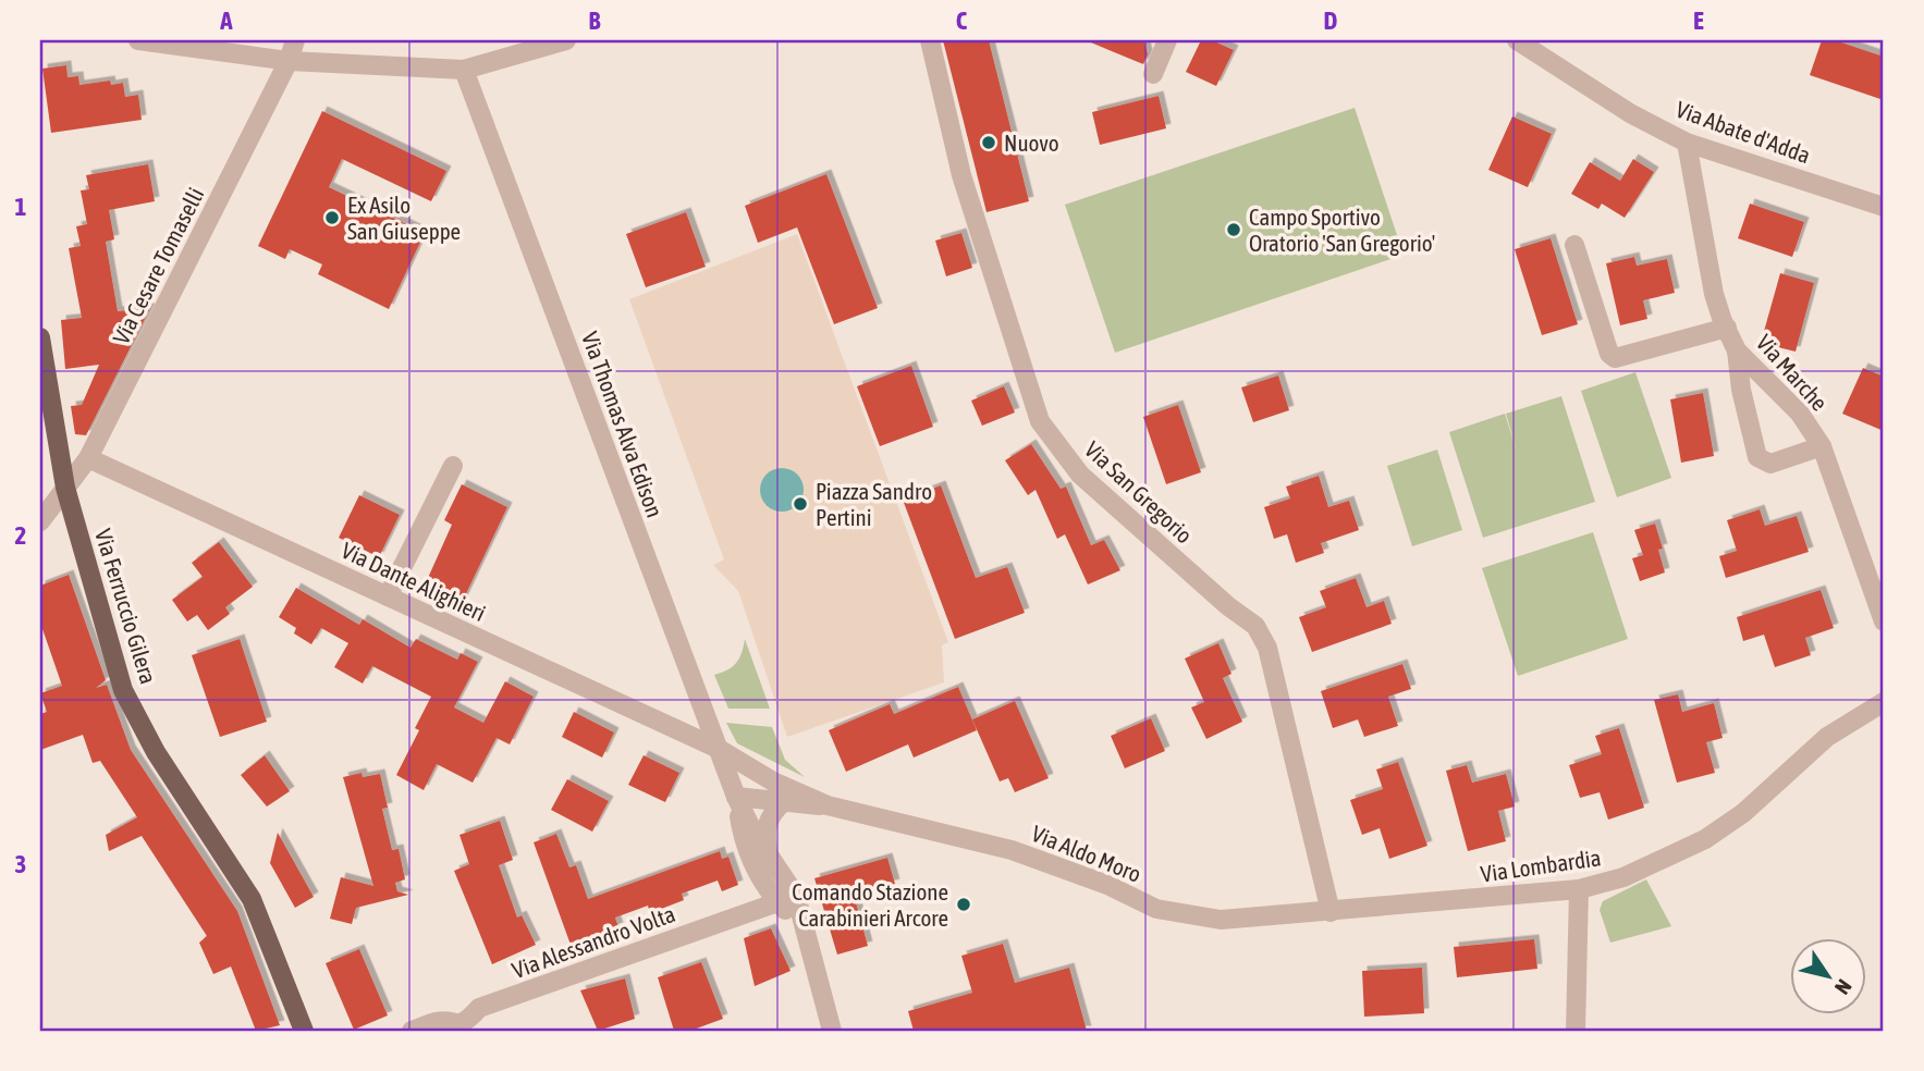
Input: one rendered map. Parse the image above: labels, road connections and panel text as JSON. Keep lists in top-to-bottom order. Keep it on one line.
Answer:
{"streets":{"main road":["Via Ferruccio Gilera"],"street":["Via Abate d'Adda","Via Cesare Tomaselli","Via Marche","Via Thomas Alva Edison","Via San Gregorio","Via Dante Alighieri","Via Aldo Moro","Via Lombardia","Via Alessandro Volta"]},"crossings":[["Via Abate d'Adda","Via Marche"],["Via Cesare Tomaselli","Via Dante Alighieri"],["Via Cesare Tomaselli","Via Ferruccio Gilera"],["Via Thomas Alva Edison","Via Dante Alighieri"],["Via Thomas Alva Edison","Via Aldo Moro"],["Via Thomas Alva Edison","Via Alessandro Volta"],["Via San Gregorio","Via Aldo Moro"],["Via San Gregorio","Via Lombardia"],["Via Dante Alighieri","Via Aldo Moro"],["Via Aldo Moro","Via Lombardia"]],"places":["Nuovo","Ex Asilo San Giuseppe","Campo Sportivo Oratorio 'San Gregorio'","Piazza Sandro Pertini","Comando Stazione Carabinieri Arcore"],"north":"bottom right","grid":{"columns":["A","B","C","D","E"],"rows":["1","2","3"]}}
